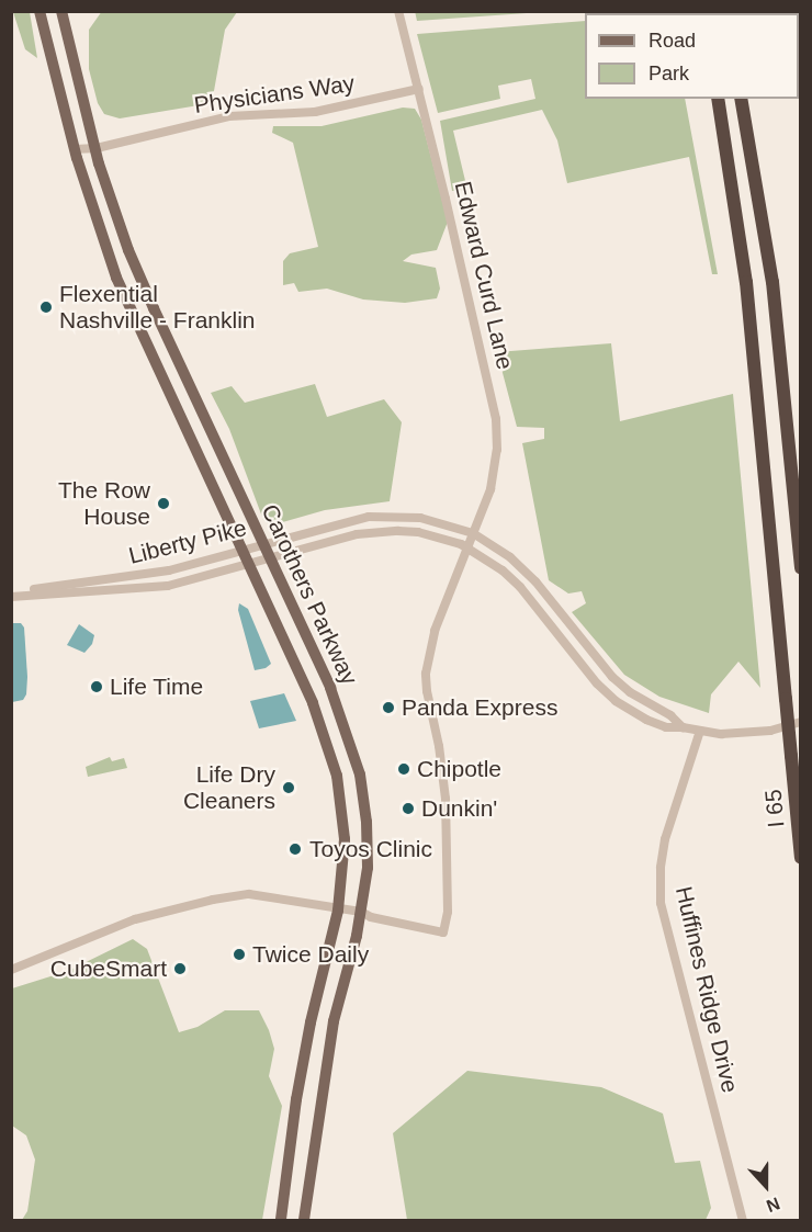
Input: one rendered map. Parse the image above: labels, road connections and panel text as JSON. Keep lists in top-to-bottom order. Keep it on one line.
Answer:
{"streets":{"highway":["I 65"],"main road":["Carothers Parkway"],"street":["Physicians Way","Edward Curd Lane","Liberty Pike","Huffines Ridge Drive"]},"crossings":[["Physicians Way","Edward Curd Lane"],["Physicians Way","Carothers Parkway"],["Edward Curd Lane","Liberty Pike"],["Edward Curd Lane","Carothers Parkway"],["Liberty Pike","Carothers Parkway"],["Liberty Pike","Huffines Ridge Drive"]],"places":["Flexential Nashville - Franklin","The Row House","Life Time","Panda Express","Chipotle","Life Dry Cleaners","Dunkin'","Toyos Clinic","Twice Daily","CubeSmart"],"legend":["Road","Park"],"north":"bottom"}
